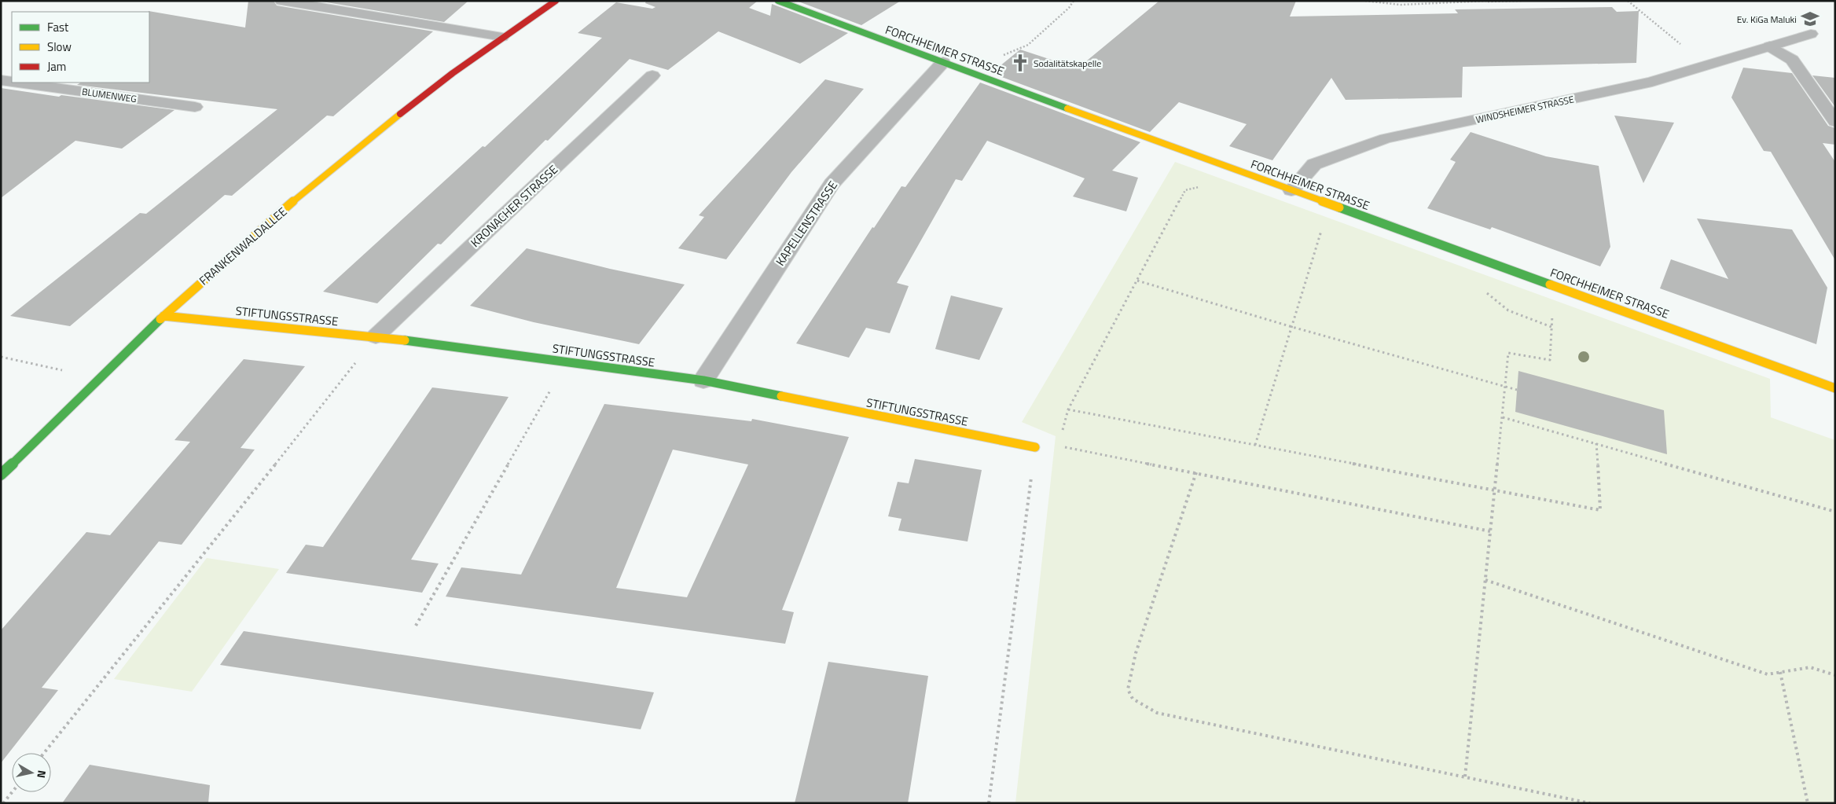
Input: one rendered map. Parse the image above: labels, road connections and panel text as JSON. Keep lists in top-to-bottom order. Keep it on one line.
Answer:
{"streets":{"street":["FORCHHEIMER STRASSE","BLUMENWEG","WINDSHEIMER STRASSE","KRONACHER STRASSE","KAPELLENSTRASSE","FRANKENWALDALLEE","STIFTUNGSSTRASSE"]},"crossings":[["FORCHHEIMER STRASSE","WINDSHEIMER STRASSE"],["FORCHHEIMER STRASSE","KAPELLENSTRASSE"],["KRONACHER STRASSE","STIFTUNGSSTRASSE"],["KAPELLENSTRASSE","STIFTUNGSSTRASSE"],["FRANKENWALDALLEE","STIFTUNGSSTRASSE"]],"places":{"school or university":["Ev. KiGa Maluki"],"church":["Sodalitätskapelle"]},"legend":["Fast","Slow","Jam"],"north":"right"}
